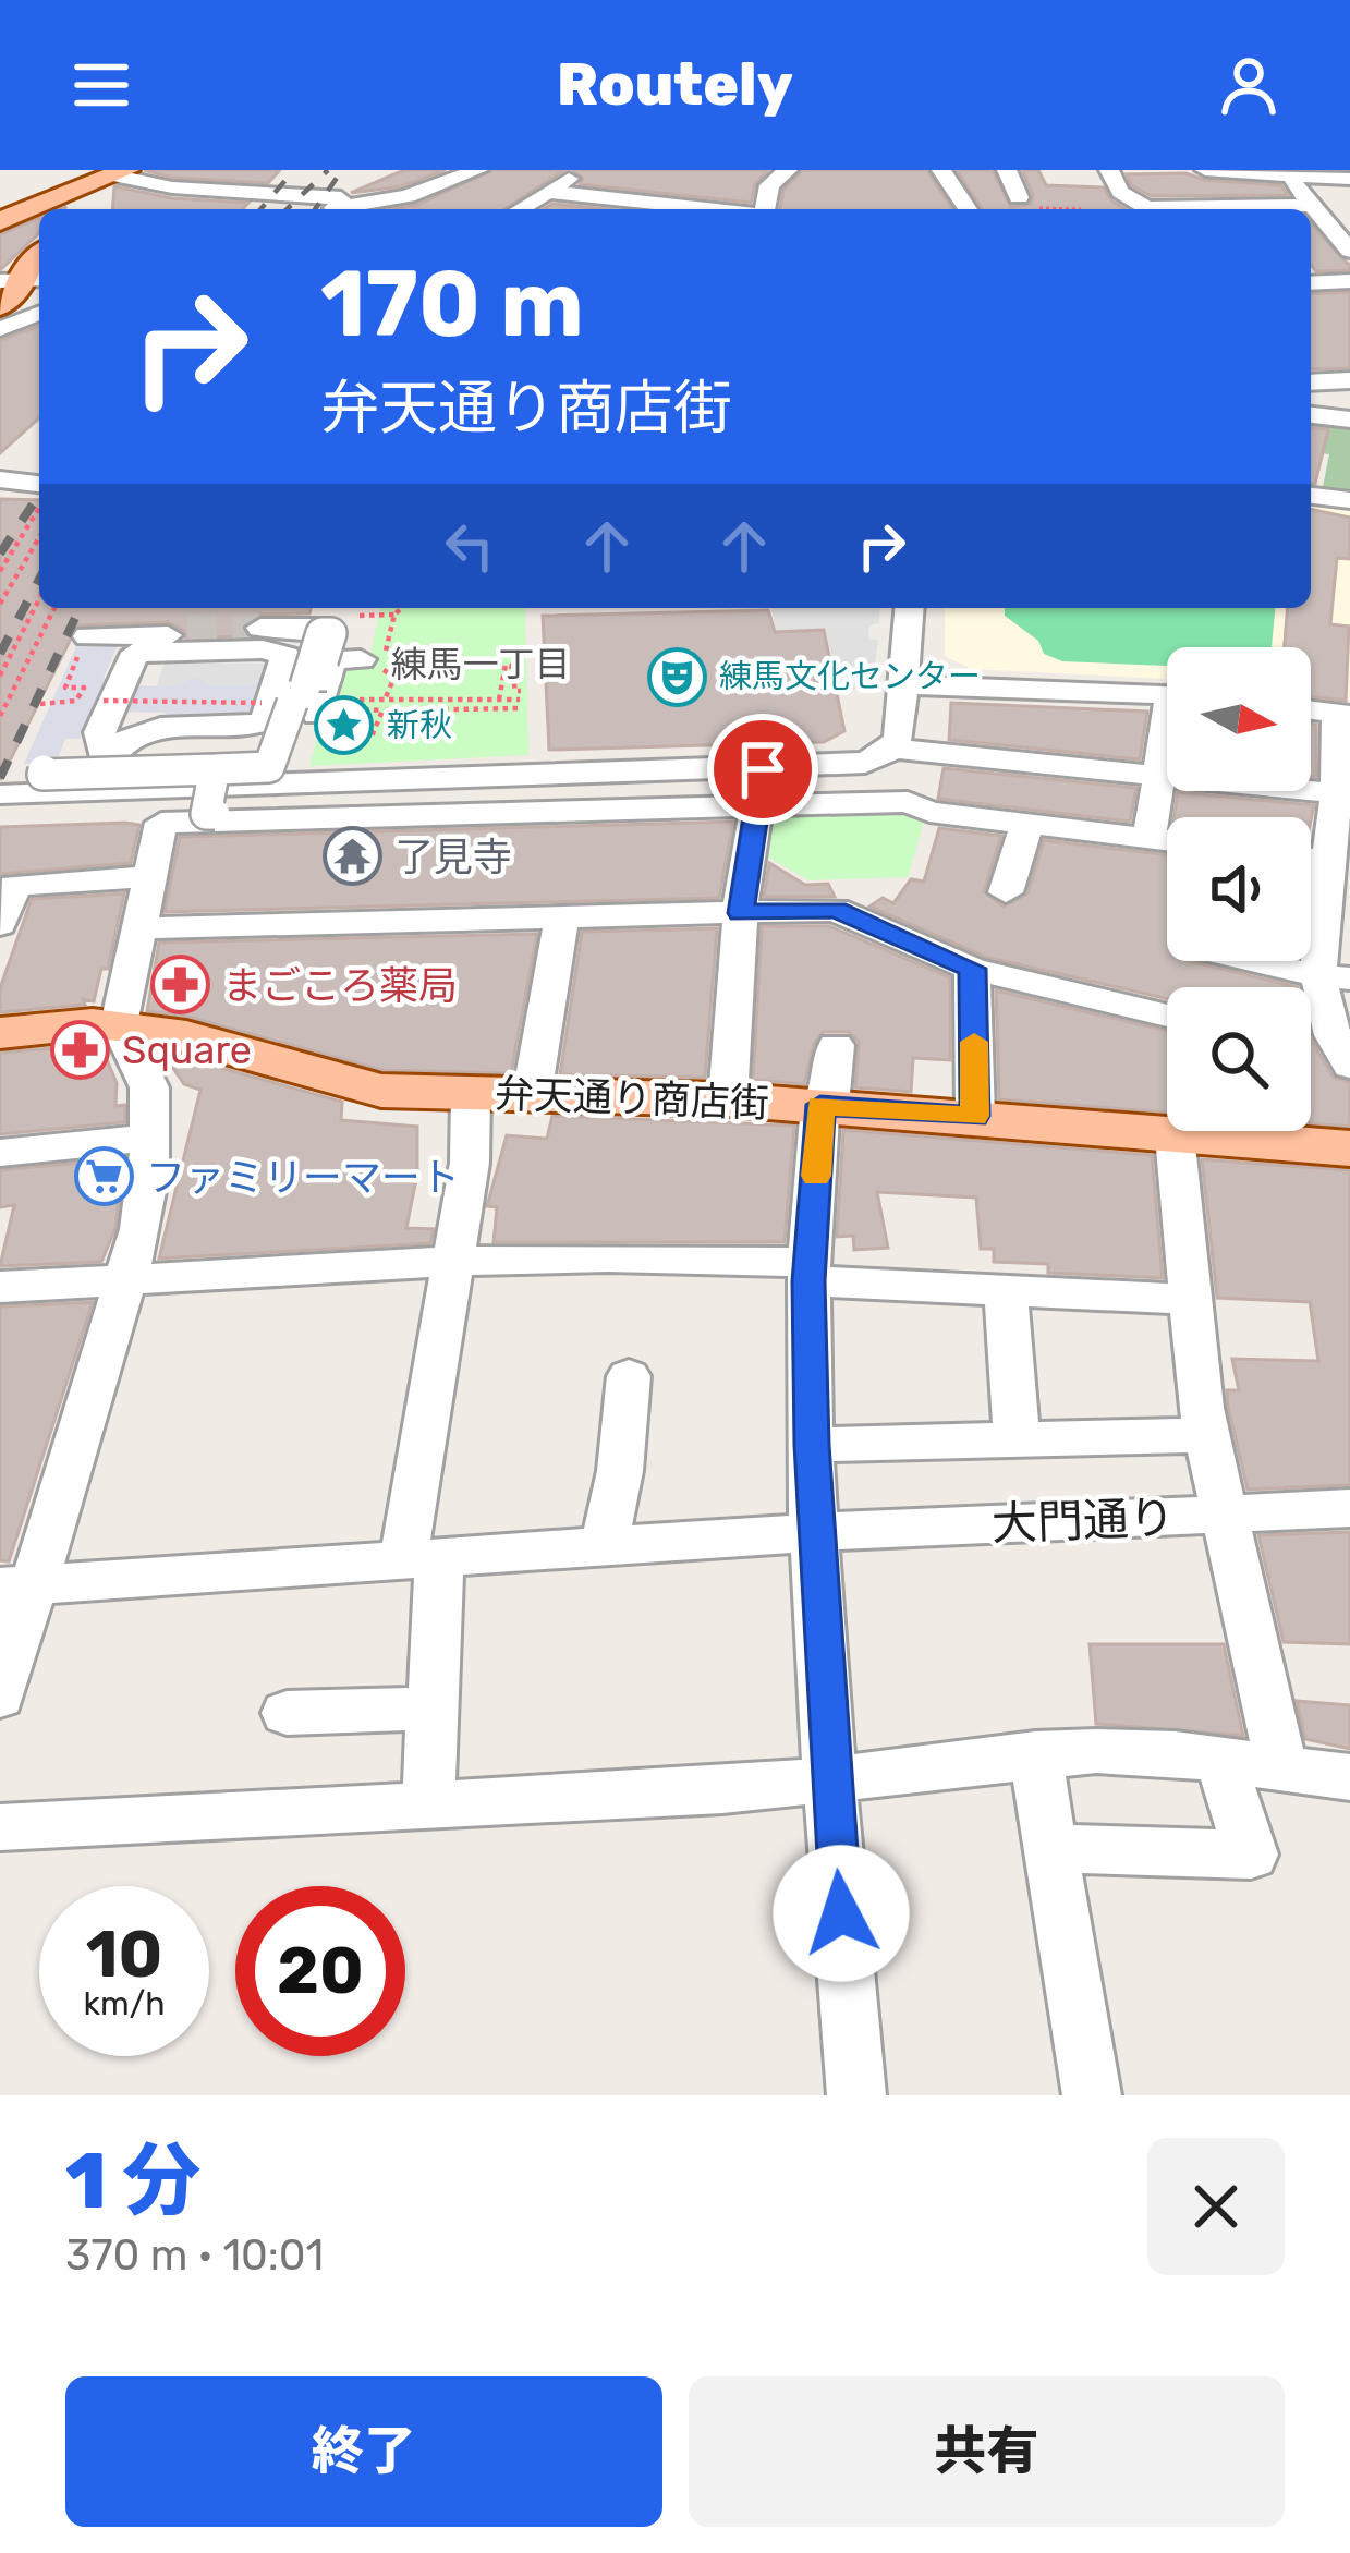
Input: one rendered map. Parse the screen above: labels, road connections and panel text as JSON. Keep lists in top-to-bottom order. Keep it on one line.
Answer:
{"streets":{"main road":["弁天通り商店街"],"street":["大門通り"]},"districts":["練馬一丁目"],"places":{"theatre":["練馬文化センター"],"place":["新秋"],"temple":["了見寺"],"pharmacy":["まごころ薬局","Square"],"supermarket":["ファミリーマート"]},"north":"right","page":{"header":"Routely","turn":["170 m","弁天通り商店街"],"speed":"10 km/h","limit":"20","heading":["1 分","370 m · 10:01"],"buttons":["終了","共有"]}}
